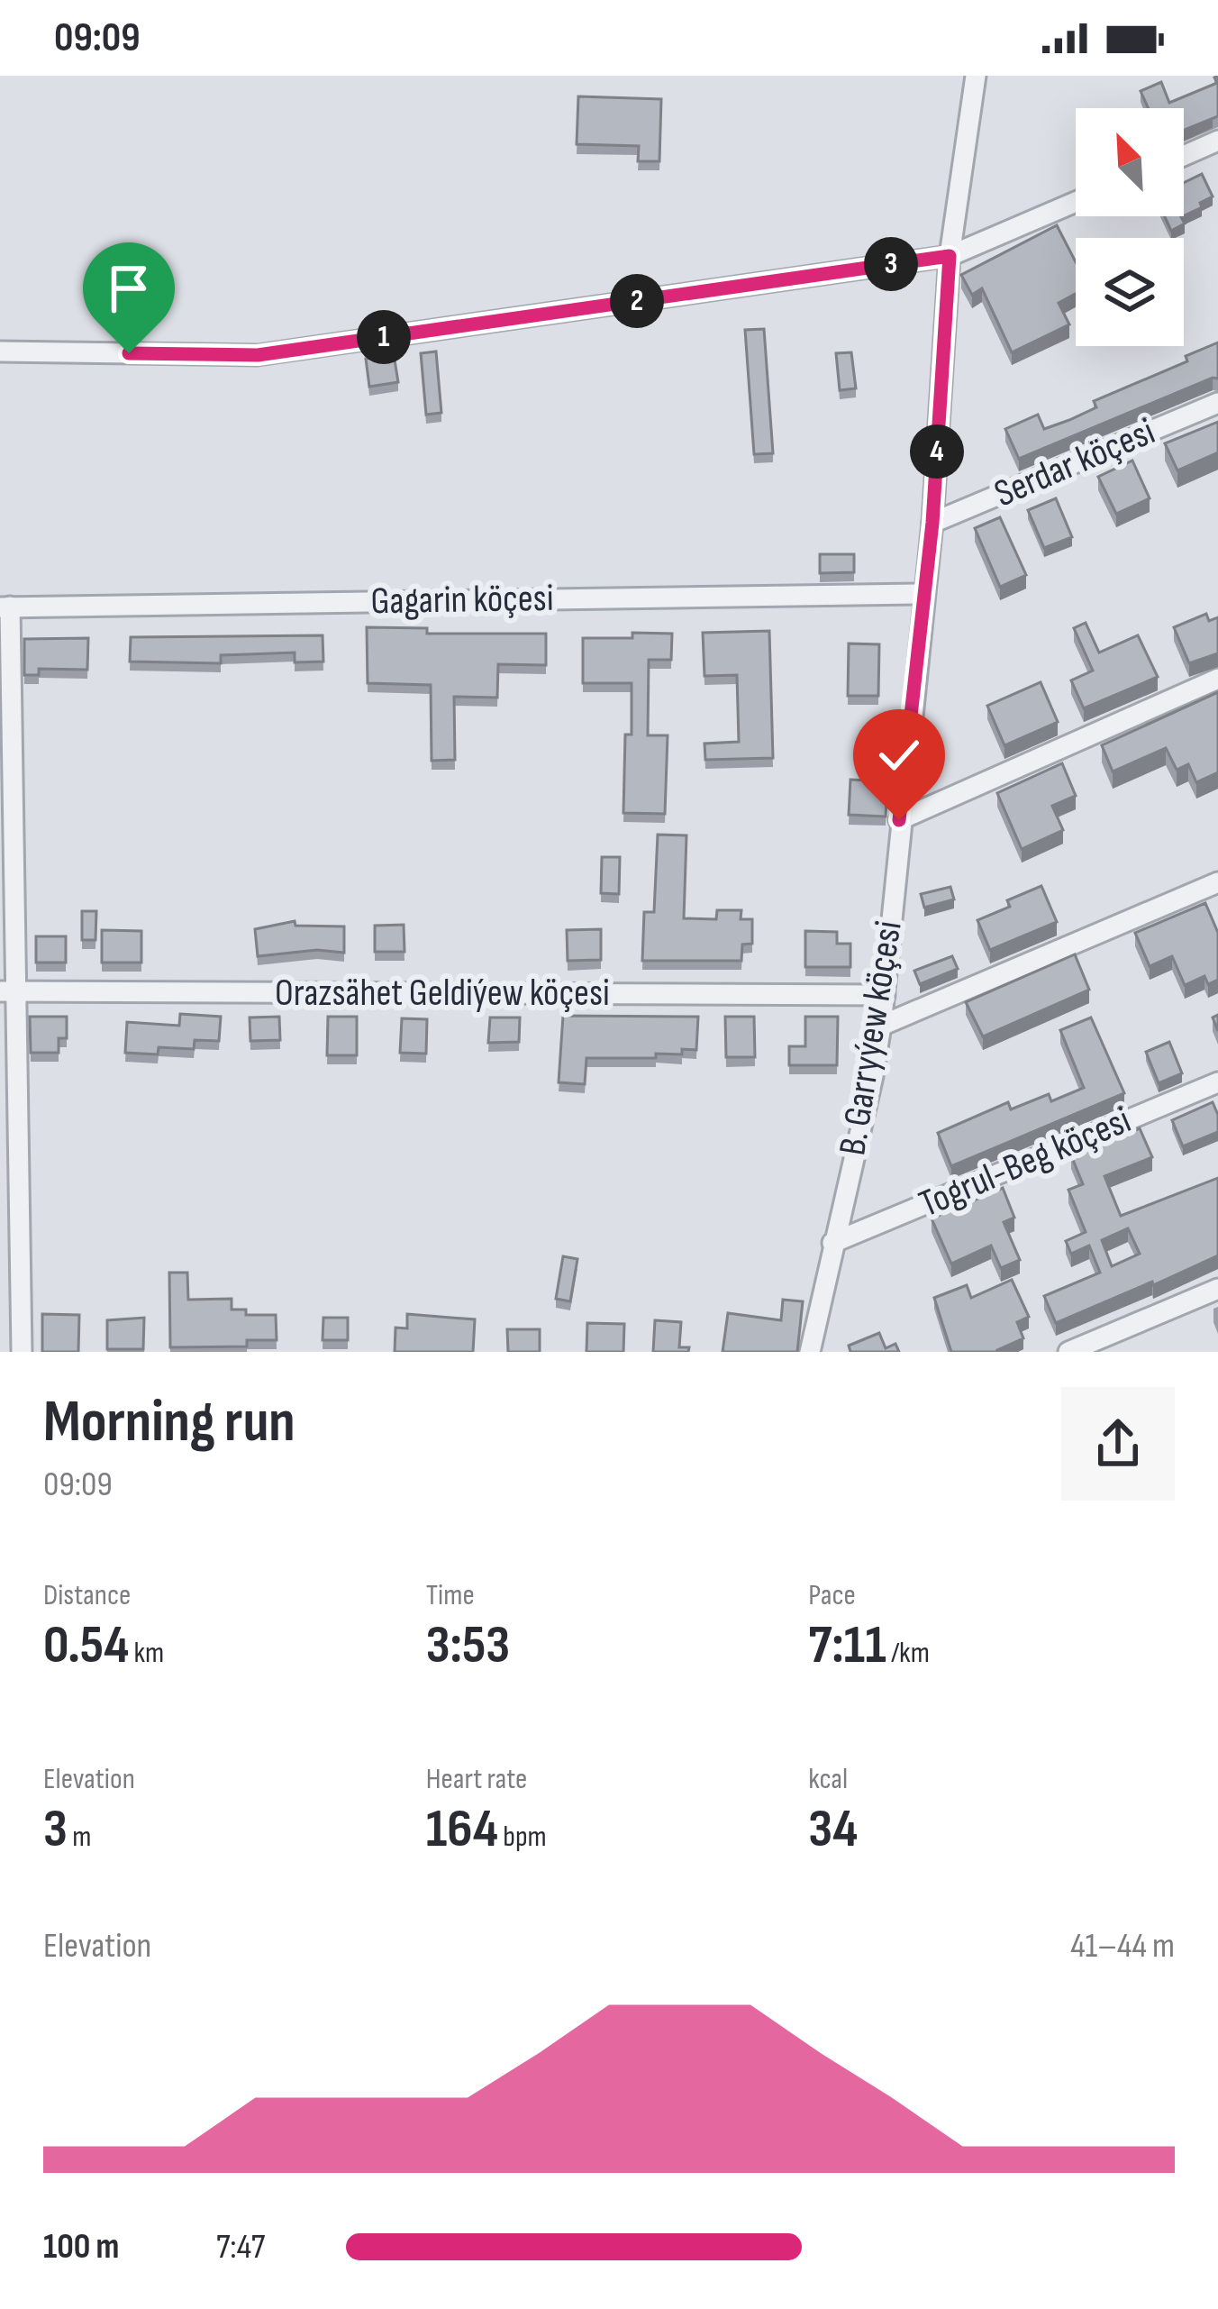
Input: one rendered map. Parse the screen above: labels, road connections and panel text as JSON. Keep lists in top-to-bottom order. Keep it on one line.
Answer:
{"streets":{"street":["Serdar köçesi","Gagarin köçesi","Orazsähet Geldiýew köçesi","B. Garryýew köçesi","Togrul-Beg köçesi"]},"crossings":[["Serdar köçesi","B. Garryýew köçesi"],["Gagarin köçesi","B. Garryýew köçesi"],["Orazsähet Geldiýew köçesi","B. Garryýew köçesi"],["B. Garryýew köçesi","Togrul-Beg köçesi"]],"north":"top left","page":{"status":"09:09","pins":["3","2","1","4"],"heading":["Morning run","09:09"],"stats":[["Distance","0.54 km"],["Time","3:53"],["Pace","7:11 /km"],["Elevation","3 m"],["Heart rate","164 bpm"],["kcal","34"]],"chart":["Elevation","41–44 m"],"list":[{"name":"100 m","note":"7:47"}]}}
